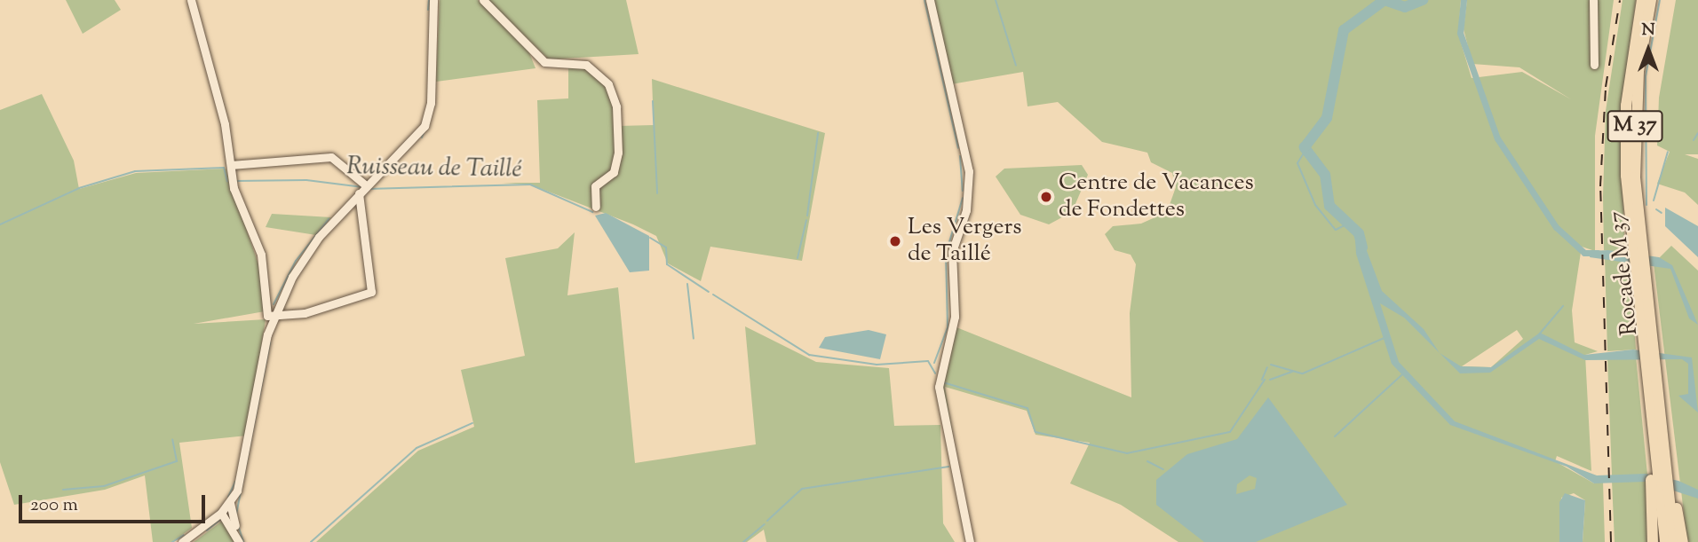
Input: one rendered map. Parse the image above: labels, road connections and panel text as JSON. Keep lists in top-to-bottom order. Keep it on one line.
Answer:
{"streets":{"highway":["M 37","Rocade M 37"]},"water":["Ruisseau de Taillé"],"places":["Centre de Vacances de Fondettes","Les Vergers de Taillé"],"scale_bar":"200 m","north":"top"}
